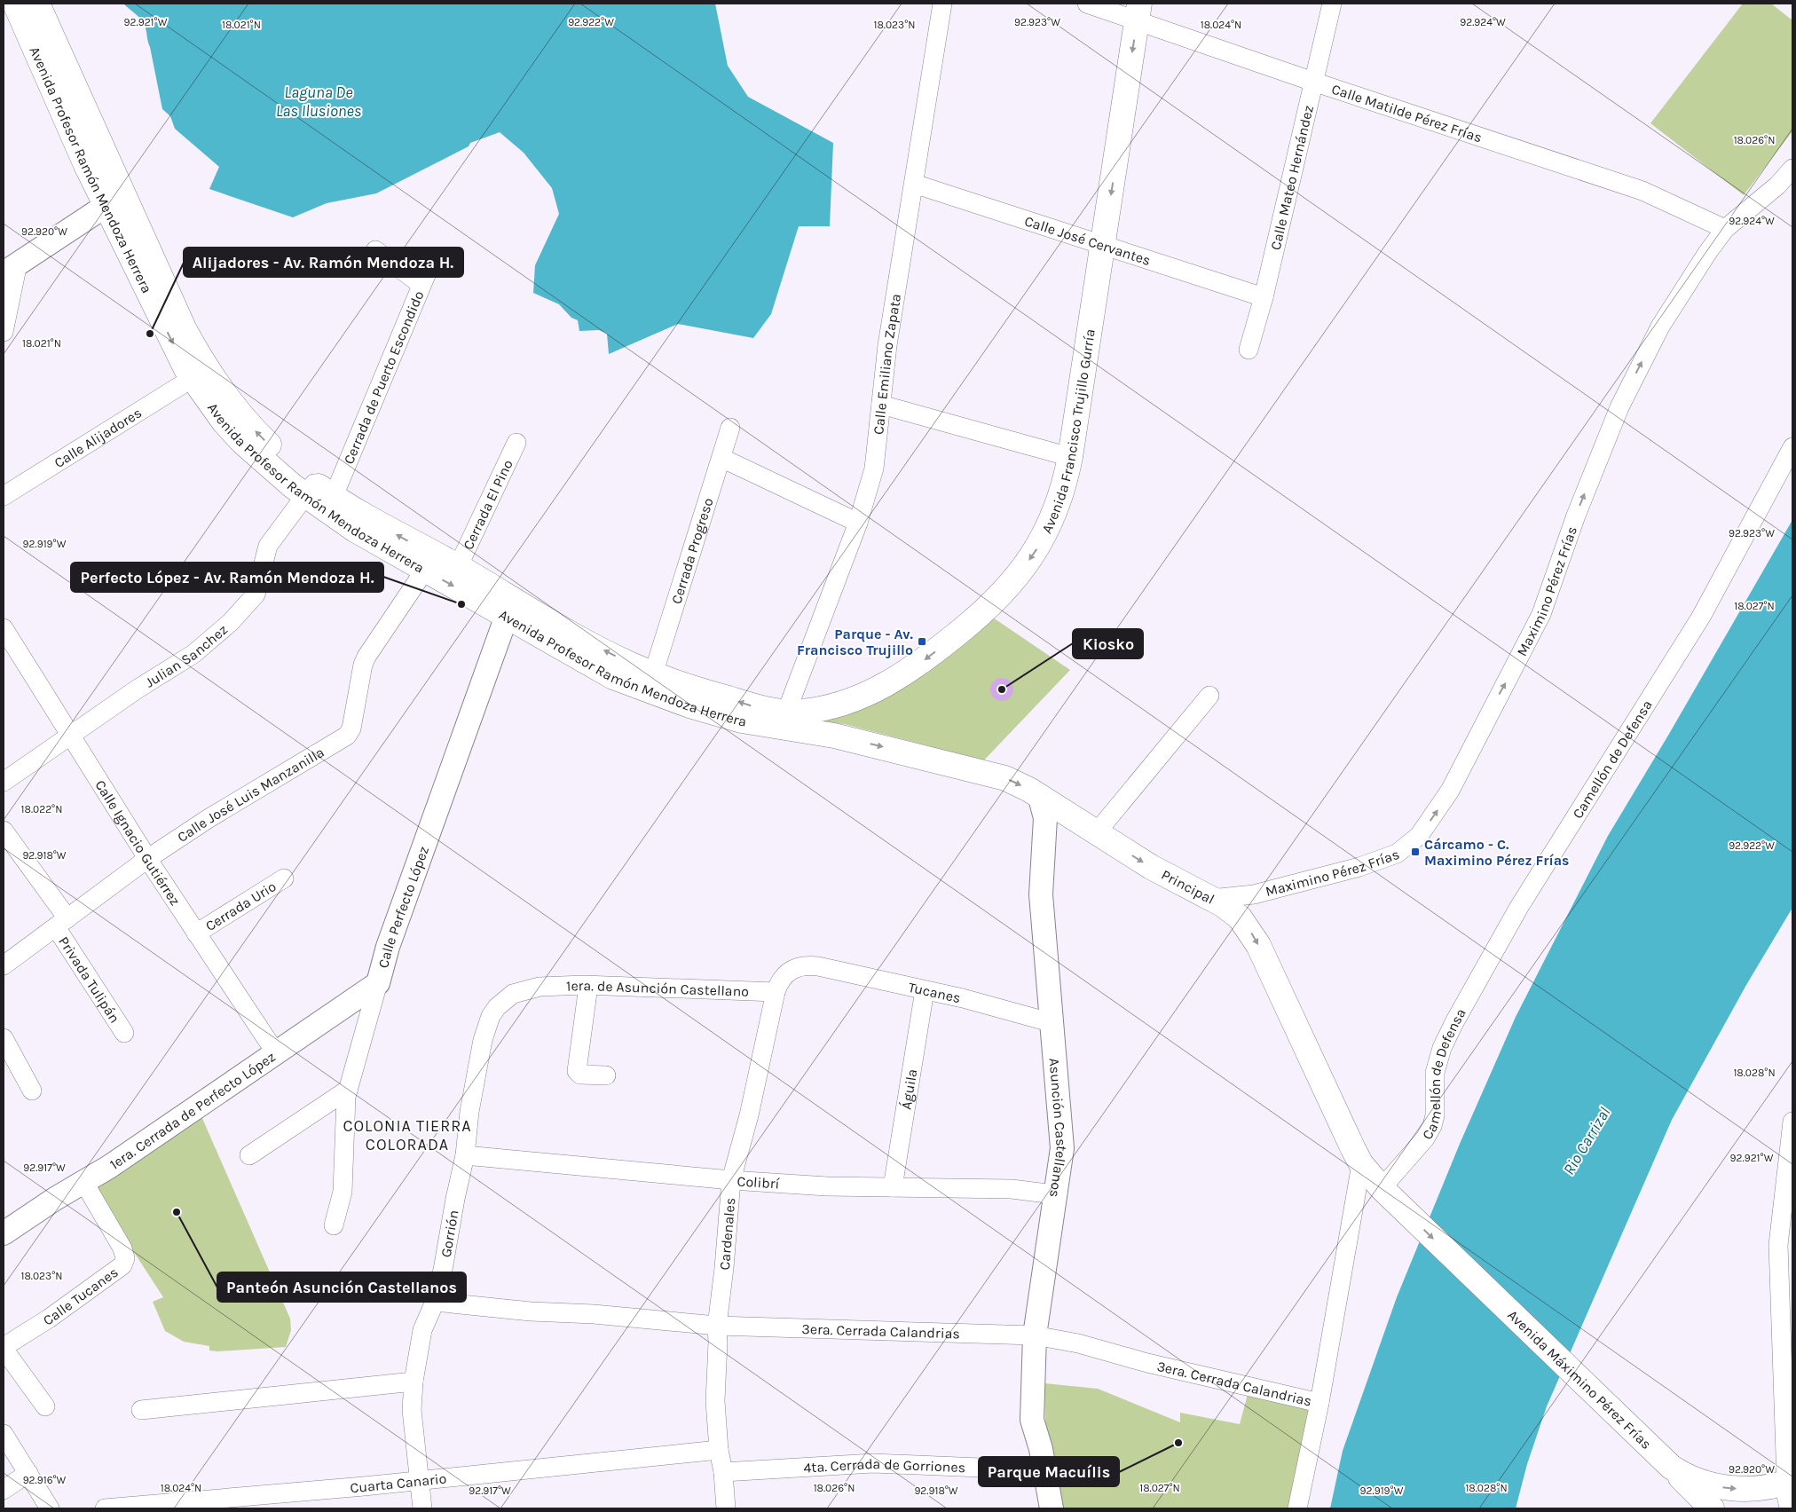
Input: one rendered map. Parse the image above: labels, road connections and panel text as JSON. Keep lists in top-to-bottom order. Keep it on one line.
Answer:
{"streets":{"main road":["Avenida Profesor Ramón Mendoza Herrera","Avenida Francisco Trujillo Gurría","Principal","Avenida Máximino Pérez Frías"],"street":["Calle Matilde Pérez Frías","Calle Mateo Hernández","Calle José Cervantes","Calle Emiliano Zapata","Cerrada de Puerto Escondido","Calle Alijadores","Cerrada El Pino","Cerrada Progreso","Maximino Pérez Frías","Julian Sanchez","Camellón de Defensa","Calle José Luis Manzanilla","Calle Ignacio Gutiérrez","Cerrada Urio","Calle Perfecto López","Privada Tulipán","1era. de Asunción Castellano","Tucanes","Águila","1era. Cerrada de Perfecto López","Asunción Castellanos","Colibrí","Gorrión","Cardenales","Calle Tucanes","3era. Cerrada Calandrias","4ta. Cerrada de Gorriones","Cuarta Canario"]},"crossings":[["Calle Matilde Pérez Frías","Calle Mateo Hernández"],["Calle Matilde Pérez Frías","Avenida Francisco Trujillo Gurría"],["Calle Matilde Pérez Frías","Maximino Pérez Frías"],["Avenida Profesor Ramón Mendoza Herrera","Calle Emiliano Zapata"],["Avenida Profesor Ramón Mendoza Herrera","Cerrada de Puerto Escondido"],["Avenida Profesor Ramón Mendoza Herrera","Avenida Francisco Trujillo Gurría"],["Avenida Profesor Ramón Mendoza Herrera","Calle Alijadores"],["Avenida Profesor Ramón Mendoza Herrera","Cerrada El Pino"],["Avenida Profesor Ramón Mendoza Herrera","Cerrada Progreso"],["Avenida Profesor Ramón Mendoza Herrera","Julian Sanchez"],["Avenida Profesor Ramón Mendoza Herrera","Calle José Luis Manzanilla"],["Avenida Profesor Ramón Mendoza Herrera","Principal"],["Avenida Profesor Ramón Mendoza Herrera","Calle Perfecto López"],["Calle Mateo Hernández","Calle José Cervantes"],["Calle José Cervantes","Calle Emiliano Zapata"],["Calle José Cervantes","Avenida Francisco Trujillo Gurría"],["Calle Emiliano Zapata","Avenida Francisco Trujillo Gurría"],["Cerrada de Puerto Escondido","Julian Sanchez"],["Maximino Pérez Frías","Principal"],["Julian Sanchez","Calle Ignacio Gutiérrez"],["Camellón de Defensa","Principal"],["Camellón de Defensa","Avenida Máximino Pérez Frías"],["Calle José Luis Manzanilla","Calle Ignacio Gutiérrez"],["Calle José Luis Manzanilla","Privada Tulipán"],["Calle Ignacio Gutiérrez","Cerrada Urio"],["Calle Ignacio Gutiérrez","1era. Cerrada de Perfecto López"],["Principal","Asunción Castellanos"],["Principal","Avenida Máximino Pérez Frías"],["Calle Perfecto López","1era. Cerrada de Perfecto López"],["1era. de Asunción Castellano","Gorrión"],["1era. de Asunción Castellano","Cardenales"],["Tucanes","Águila"],["Tucanes","Asunción Castellanos"],["Tucanes","Cardenales"],["Águila","Colibrí"],["1era. Cerrada de Perfecto López","Calle Tucanes"],["Asunción Castellanos","Colibrí"],["Asunción Castellanos","3era. Cerrada Calandrias"],["Asunción Castellanos","4ta. Cerrada de Gorriones"],["Colibrí","Gorrión"],["Colibrí","Cardenales"],["Gorrión","3era. Cerrada Calandrias"],["Gorrión","Cuarta Canario"],["Cardenales","3era. Cerrada Calandrias"],["Cardenales","4ta. Cerrada de Gorriones"],["Cardenales","Cuarta Canario"]],"one_way":["Avenida Francisco Trujillo Gurría","Maximino Pérez Frías","Principal","Avenida Máximino Pérez Frías"],"districts":["COLONIA TIERRA COLORADA"],"water":["Laguna De Las Ilusiones","Rio Carrizal"],"places":{"other":["Alijadores - Av. Ramón Mendoza H.","Perfecto López - Av. Ramón Mendoza H.","Kiosko","Panteón Asunción Castellanos","Parque Macuílis"],"transit":["Parque - Av. Francisco Trujillo","Cárcamo - C. Maximino Pérez Frías"]},"coordinates":["92.921°W","92.922°W","92.923°W","92.924°W","18.021°N","18.023°N","18.024°N","18.026°N","92.920°W","92.919°W","18.027°N","18.022°N","92.918°W","18.028°N","92.917°W","92.916°W"]}
